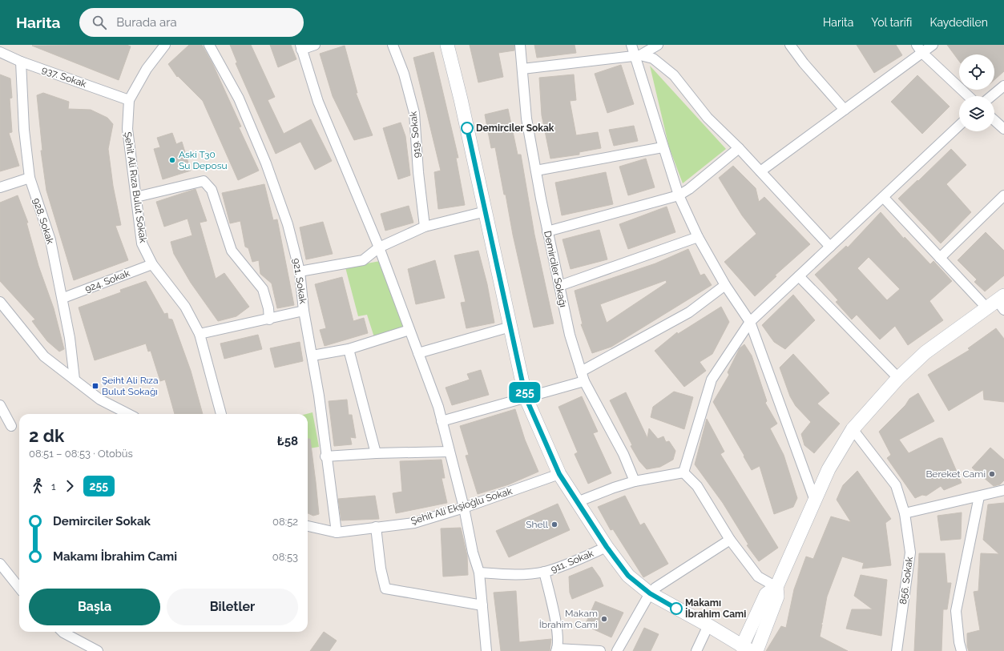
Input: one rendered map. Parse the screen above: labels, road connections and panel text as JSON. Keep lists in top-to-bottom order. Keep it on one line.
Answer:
{"streets":{"street":["937. Sokak","919. Sokak","Şehit Ali Rıza Bulut Sokak","928. Sokak","Demirciler Sokağı","924. Sokak","921. Sokak","Şehit Ali Ekşioğlu Sokak","911. Sokak","856. Sokak"]},"crossings":[["937. Sokak","Şehit Ali Rıza Bulut Sokak"],["937. Sokak","928. Sokak"],["Şehit Ali Rıza Bulut Sokak","924. Sokak"],["928. Sokak","924. Sokak"],["921. Sokak","Şehit Ali Ekşioğlu Sokak"]],"places":{"other":["Demirciler Sokak","Aski T30 Su Deposu","Bereket Cami","Shell","Makamı İbrahim Cami","Makam İbrahim Cami"],"transit":["Şeiht Ali Rıza Bulut Sokağı"]},"lines":["bus line 255"],"page":{"header":"Harita","search":"Burada ara","nav":["Harita","Yol tarifi","Kaydedilen"],"on_map":"255","heading":["2 dk","08:51 – 08:53 · Otobüs","₺58"],"legs":["1","255"],"list":[{"name":"Demirciler Sokak","value":"08:52"},{"name":"Makamı İbrahim Cami","value":"08:53"}],"buttons":["Başla","Biletler"]}}
